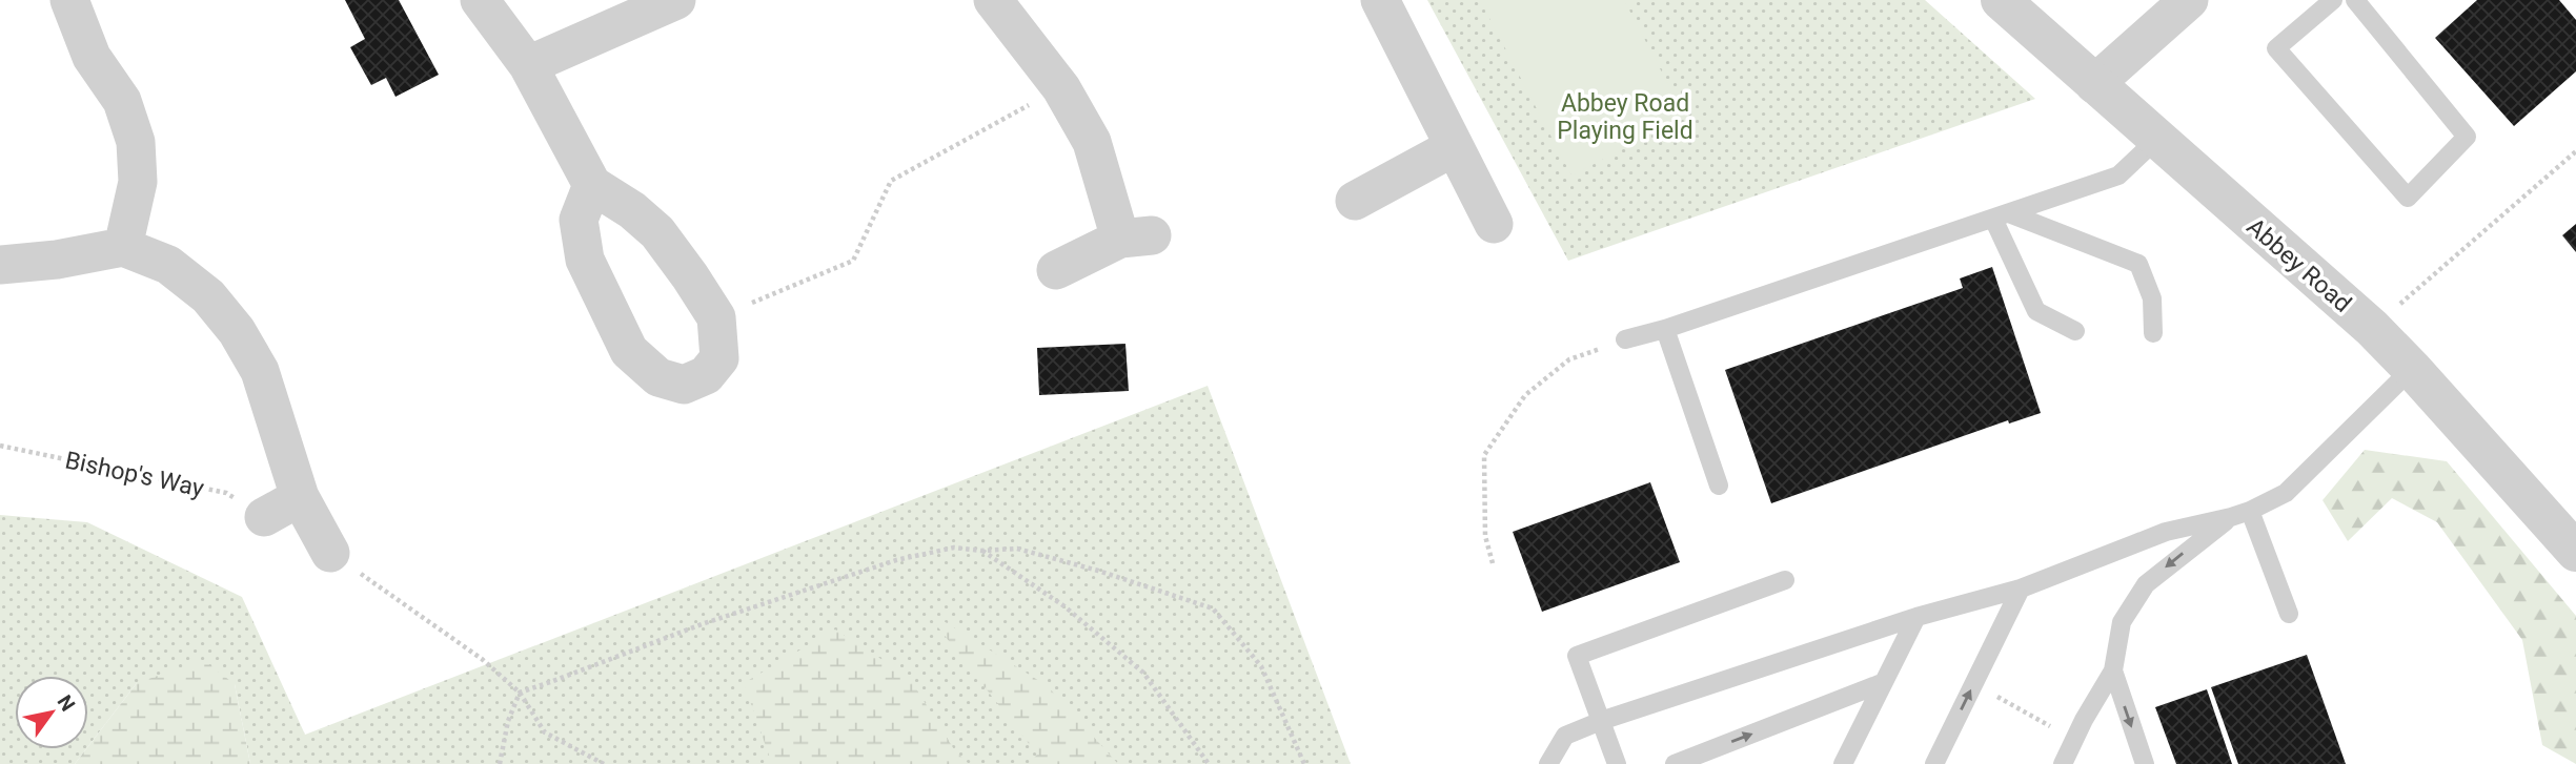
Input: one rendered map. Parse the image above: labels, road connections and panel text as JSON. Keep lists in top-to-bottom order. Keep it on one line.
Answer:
{"streets":{"street":["Abbey Road"],"path":["Bishop's Way"]},"parks":["Abbey Road Playing Field"],"north":"top right"}
